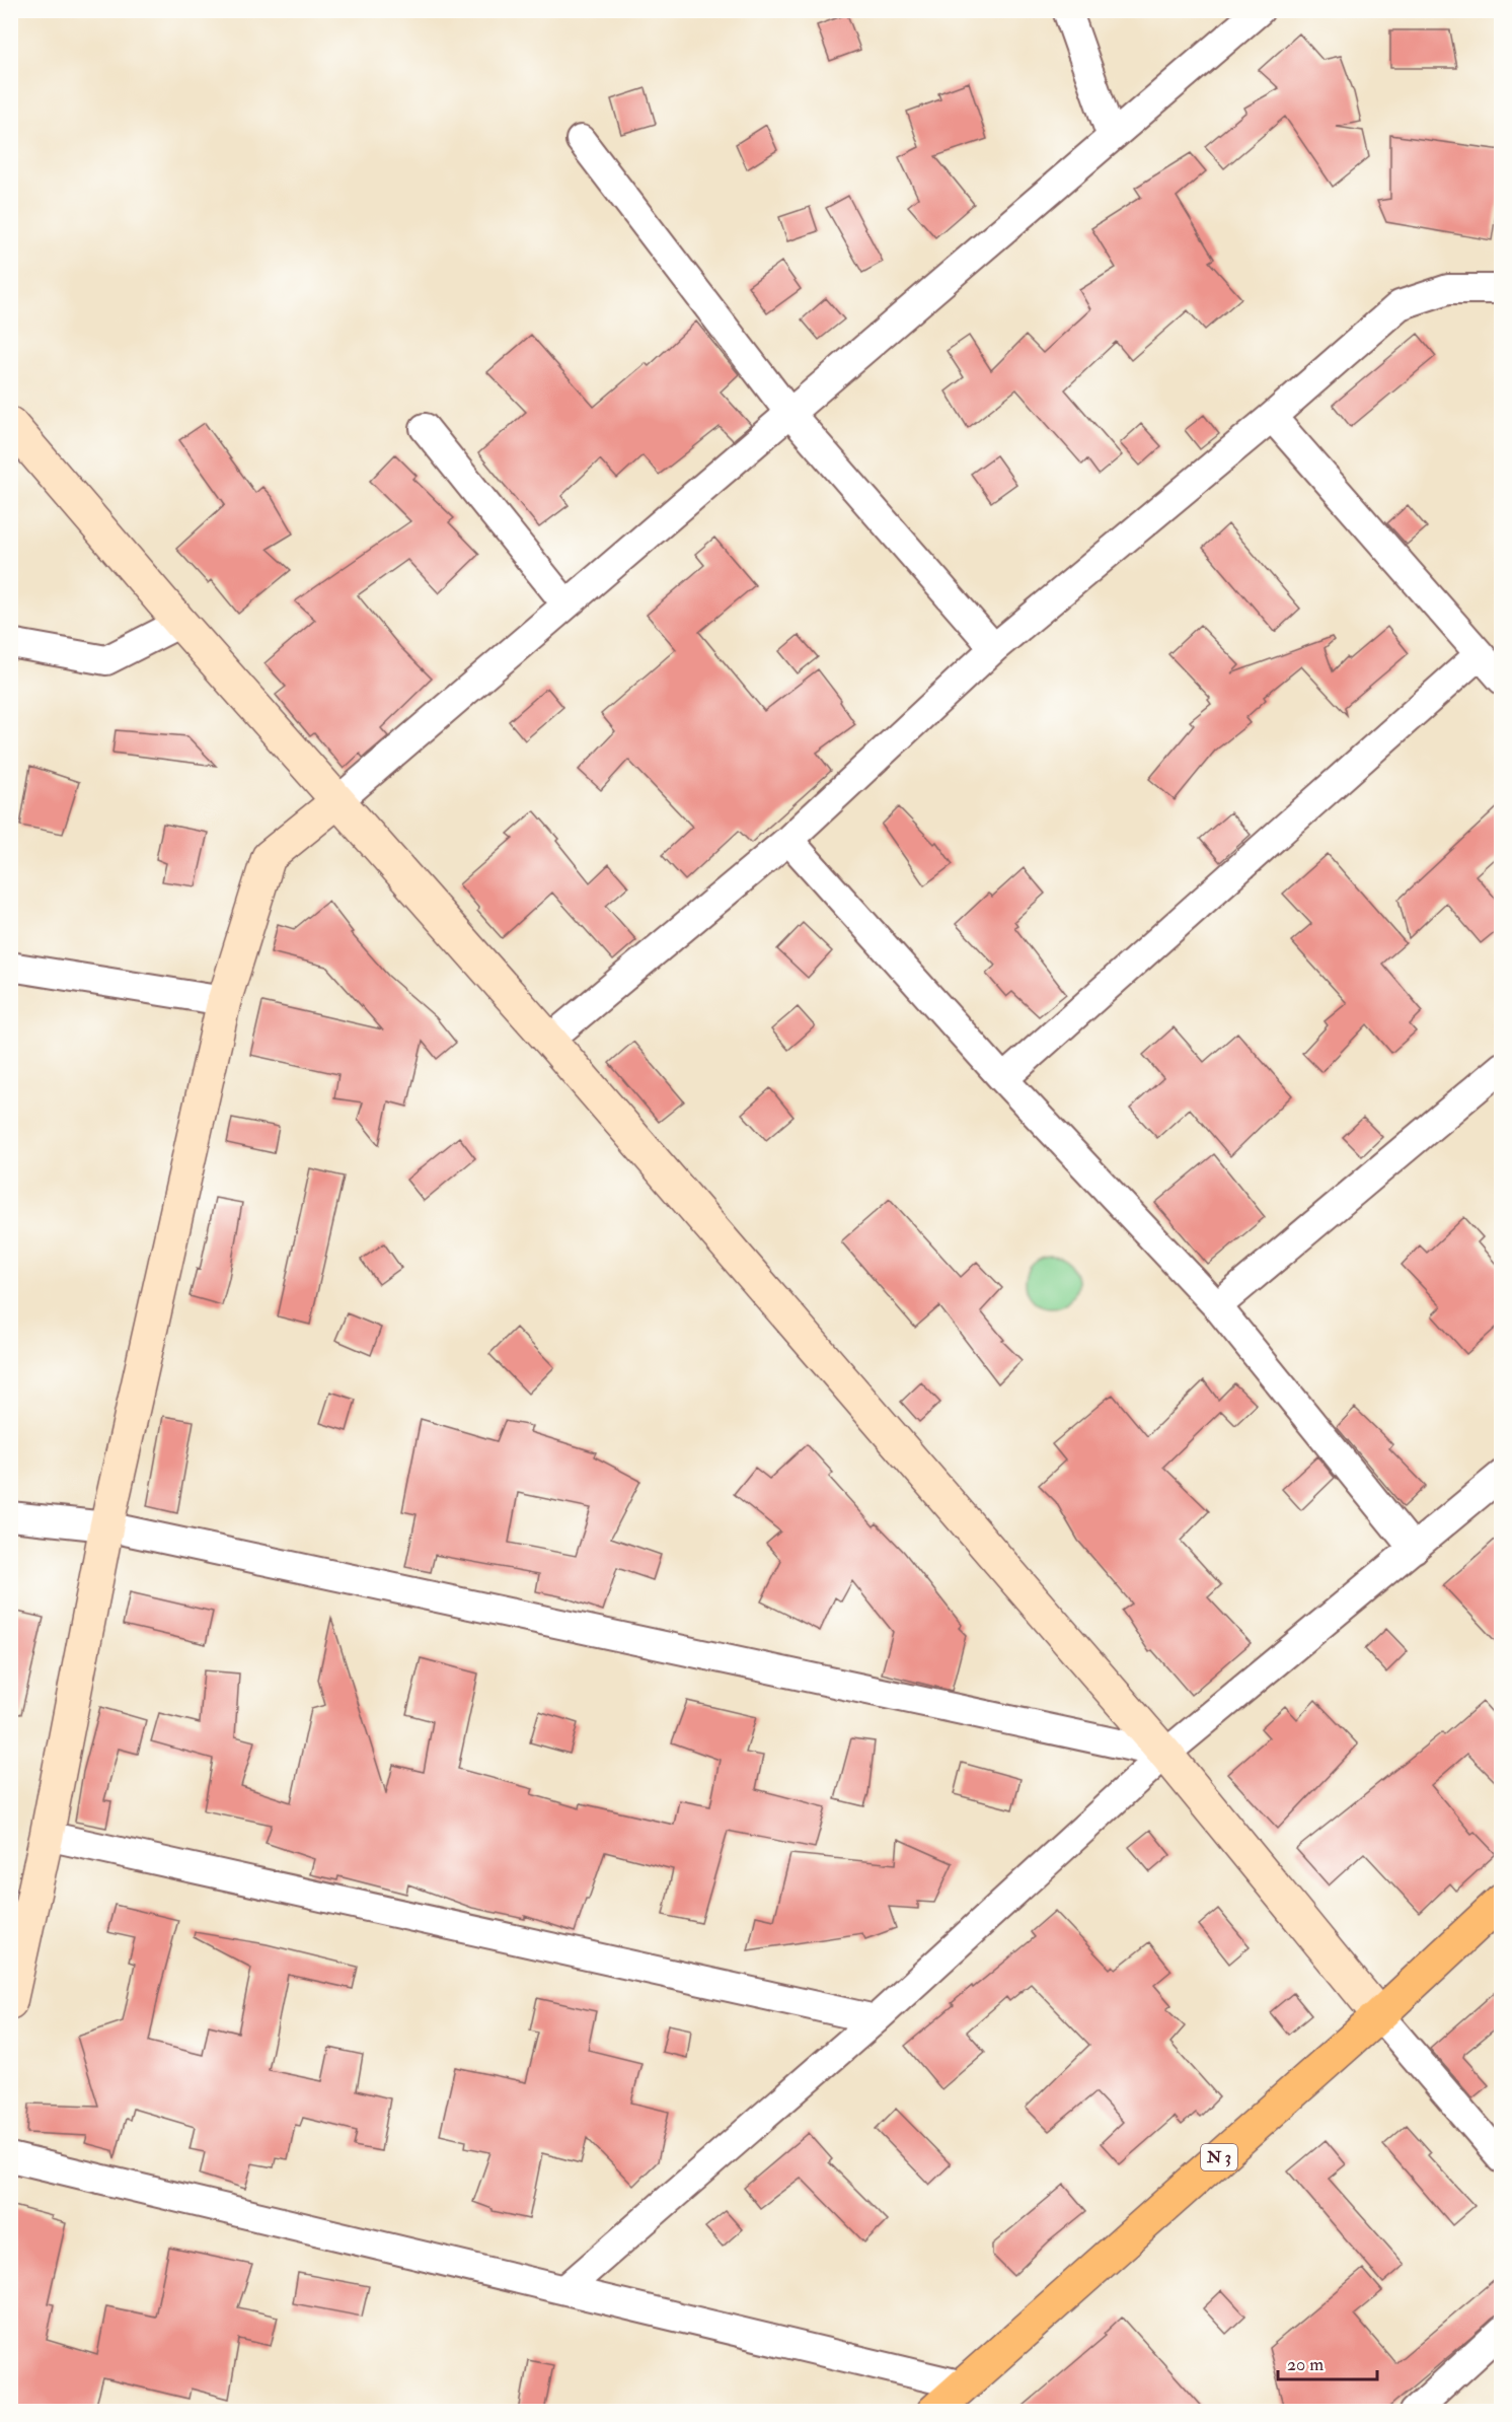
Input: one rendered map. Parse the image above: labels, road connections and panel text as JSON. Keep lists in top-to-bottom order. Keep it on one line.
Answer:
{"streets":{"main road":["N 3"]},"scale_bar":"20 m"}
